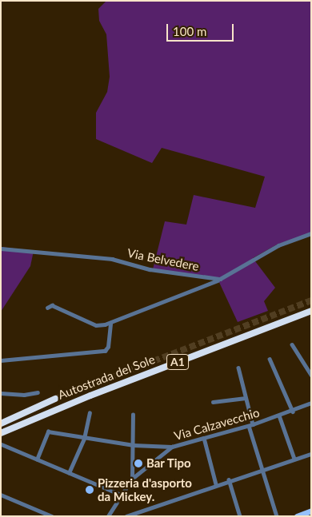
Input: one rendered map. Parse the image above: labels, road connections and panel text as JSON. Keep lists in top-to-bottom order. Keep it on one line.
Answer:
{"streets":{"highway":["A1","Autostrada del Sole"],"street":["Via Belvedere","Via Calzavecchio"]},"places":["Bar Tipo","Pizzeria d'asporto da Mickey."],"scale_bar":"100 m"}
